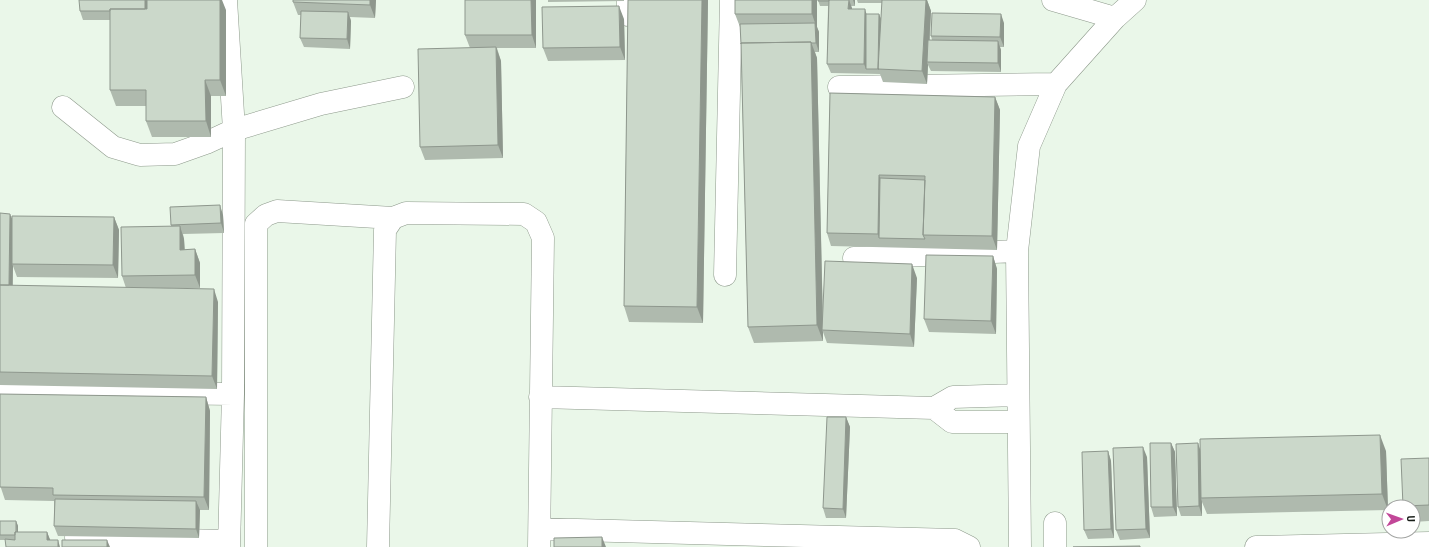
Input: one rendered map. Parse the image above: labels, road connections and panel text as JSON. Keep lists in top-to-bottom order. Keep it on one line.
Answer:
{"north":"right"}
